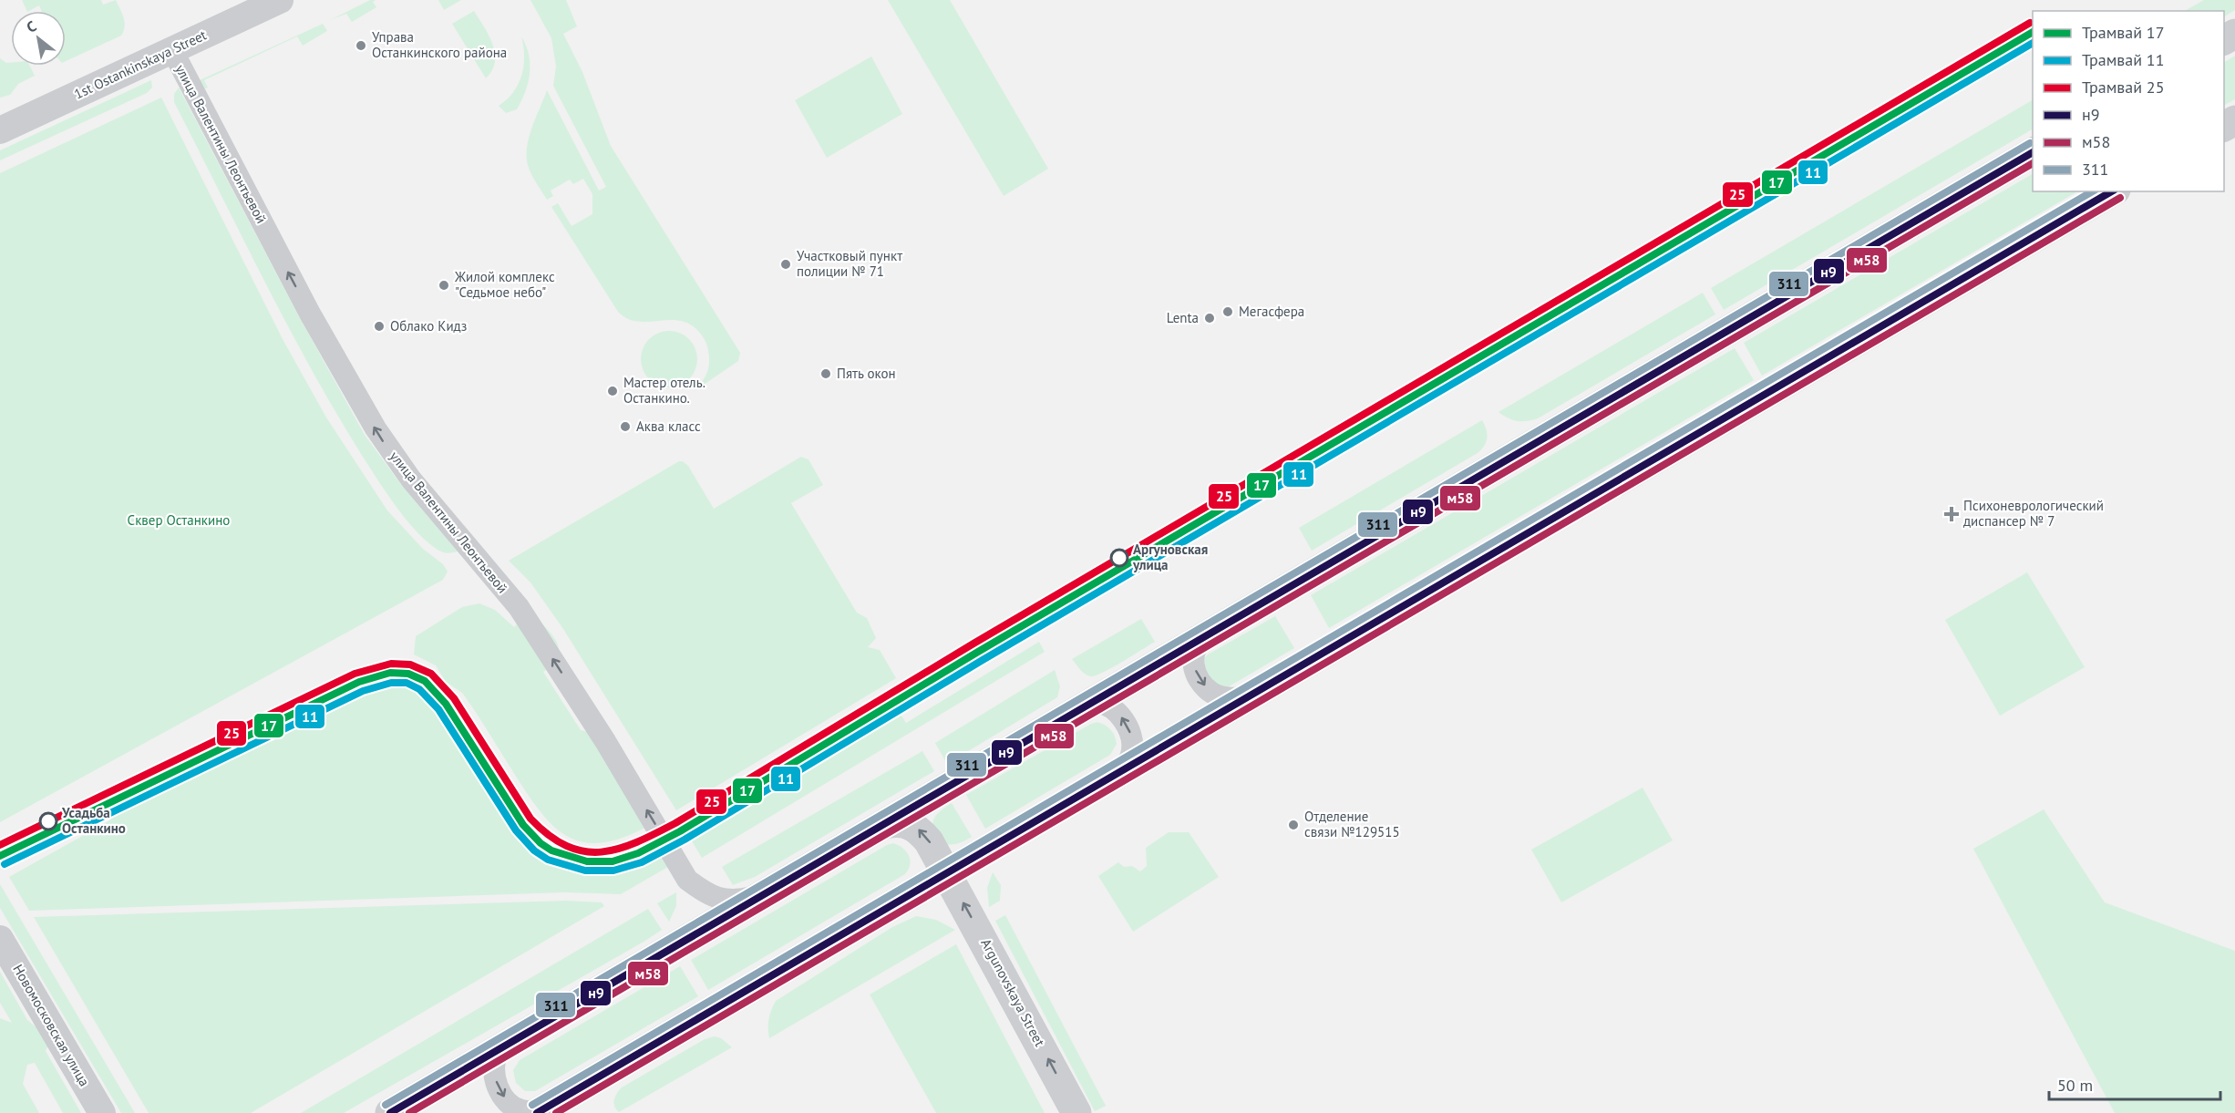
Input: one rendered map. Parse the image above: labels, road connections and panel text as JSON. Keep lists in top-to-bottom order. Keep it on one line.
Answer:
{"streets":{"main road":["Argunovskaya Street"],"street":["1st Ostankinskaya Street","улица Валентины Леонтьевой","Новомосковская улица"]},"crossings":[["1st Ostankinskaya Street","улица Валентины Леонтьевой"]],"one_way":["улица Валентины Леонтьевой","Argunovskaya Street"],"parks":["Сквер Останкино"],"places":{"other":["Управа Останкинского района","Участковый пункт полиции № 71","Жилой комплекс \"Седьмое небо\"","Мегасфера","Lenta","Облако Кидз","Пять окон","Мастер отель. Останкино.","Аква класс","Аргуновская улица","Усадьба Останкино","Отделение связи №129515"],"health":["Психоневрологический диспансер № 7"]},"lines":["tram line 25","tram line 17","tram line 11","transit line 311","transit line н9","transit line м58"],"legend":["Трамвай 17","Трамвай 11","Трамвай 25","н9","м58","311"],"scale_bar":"50 m","north":"top left"}
